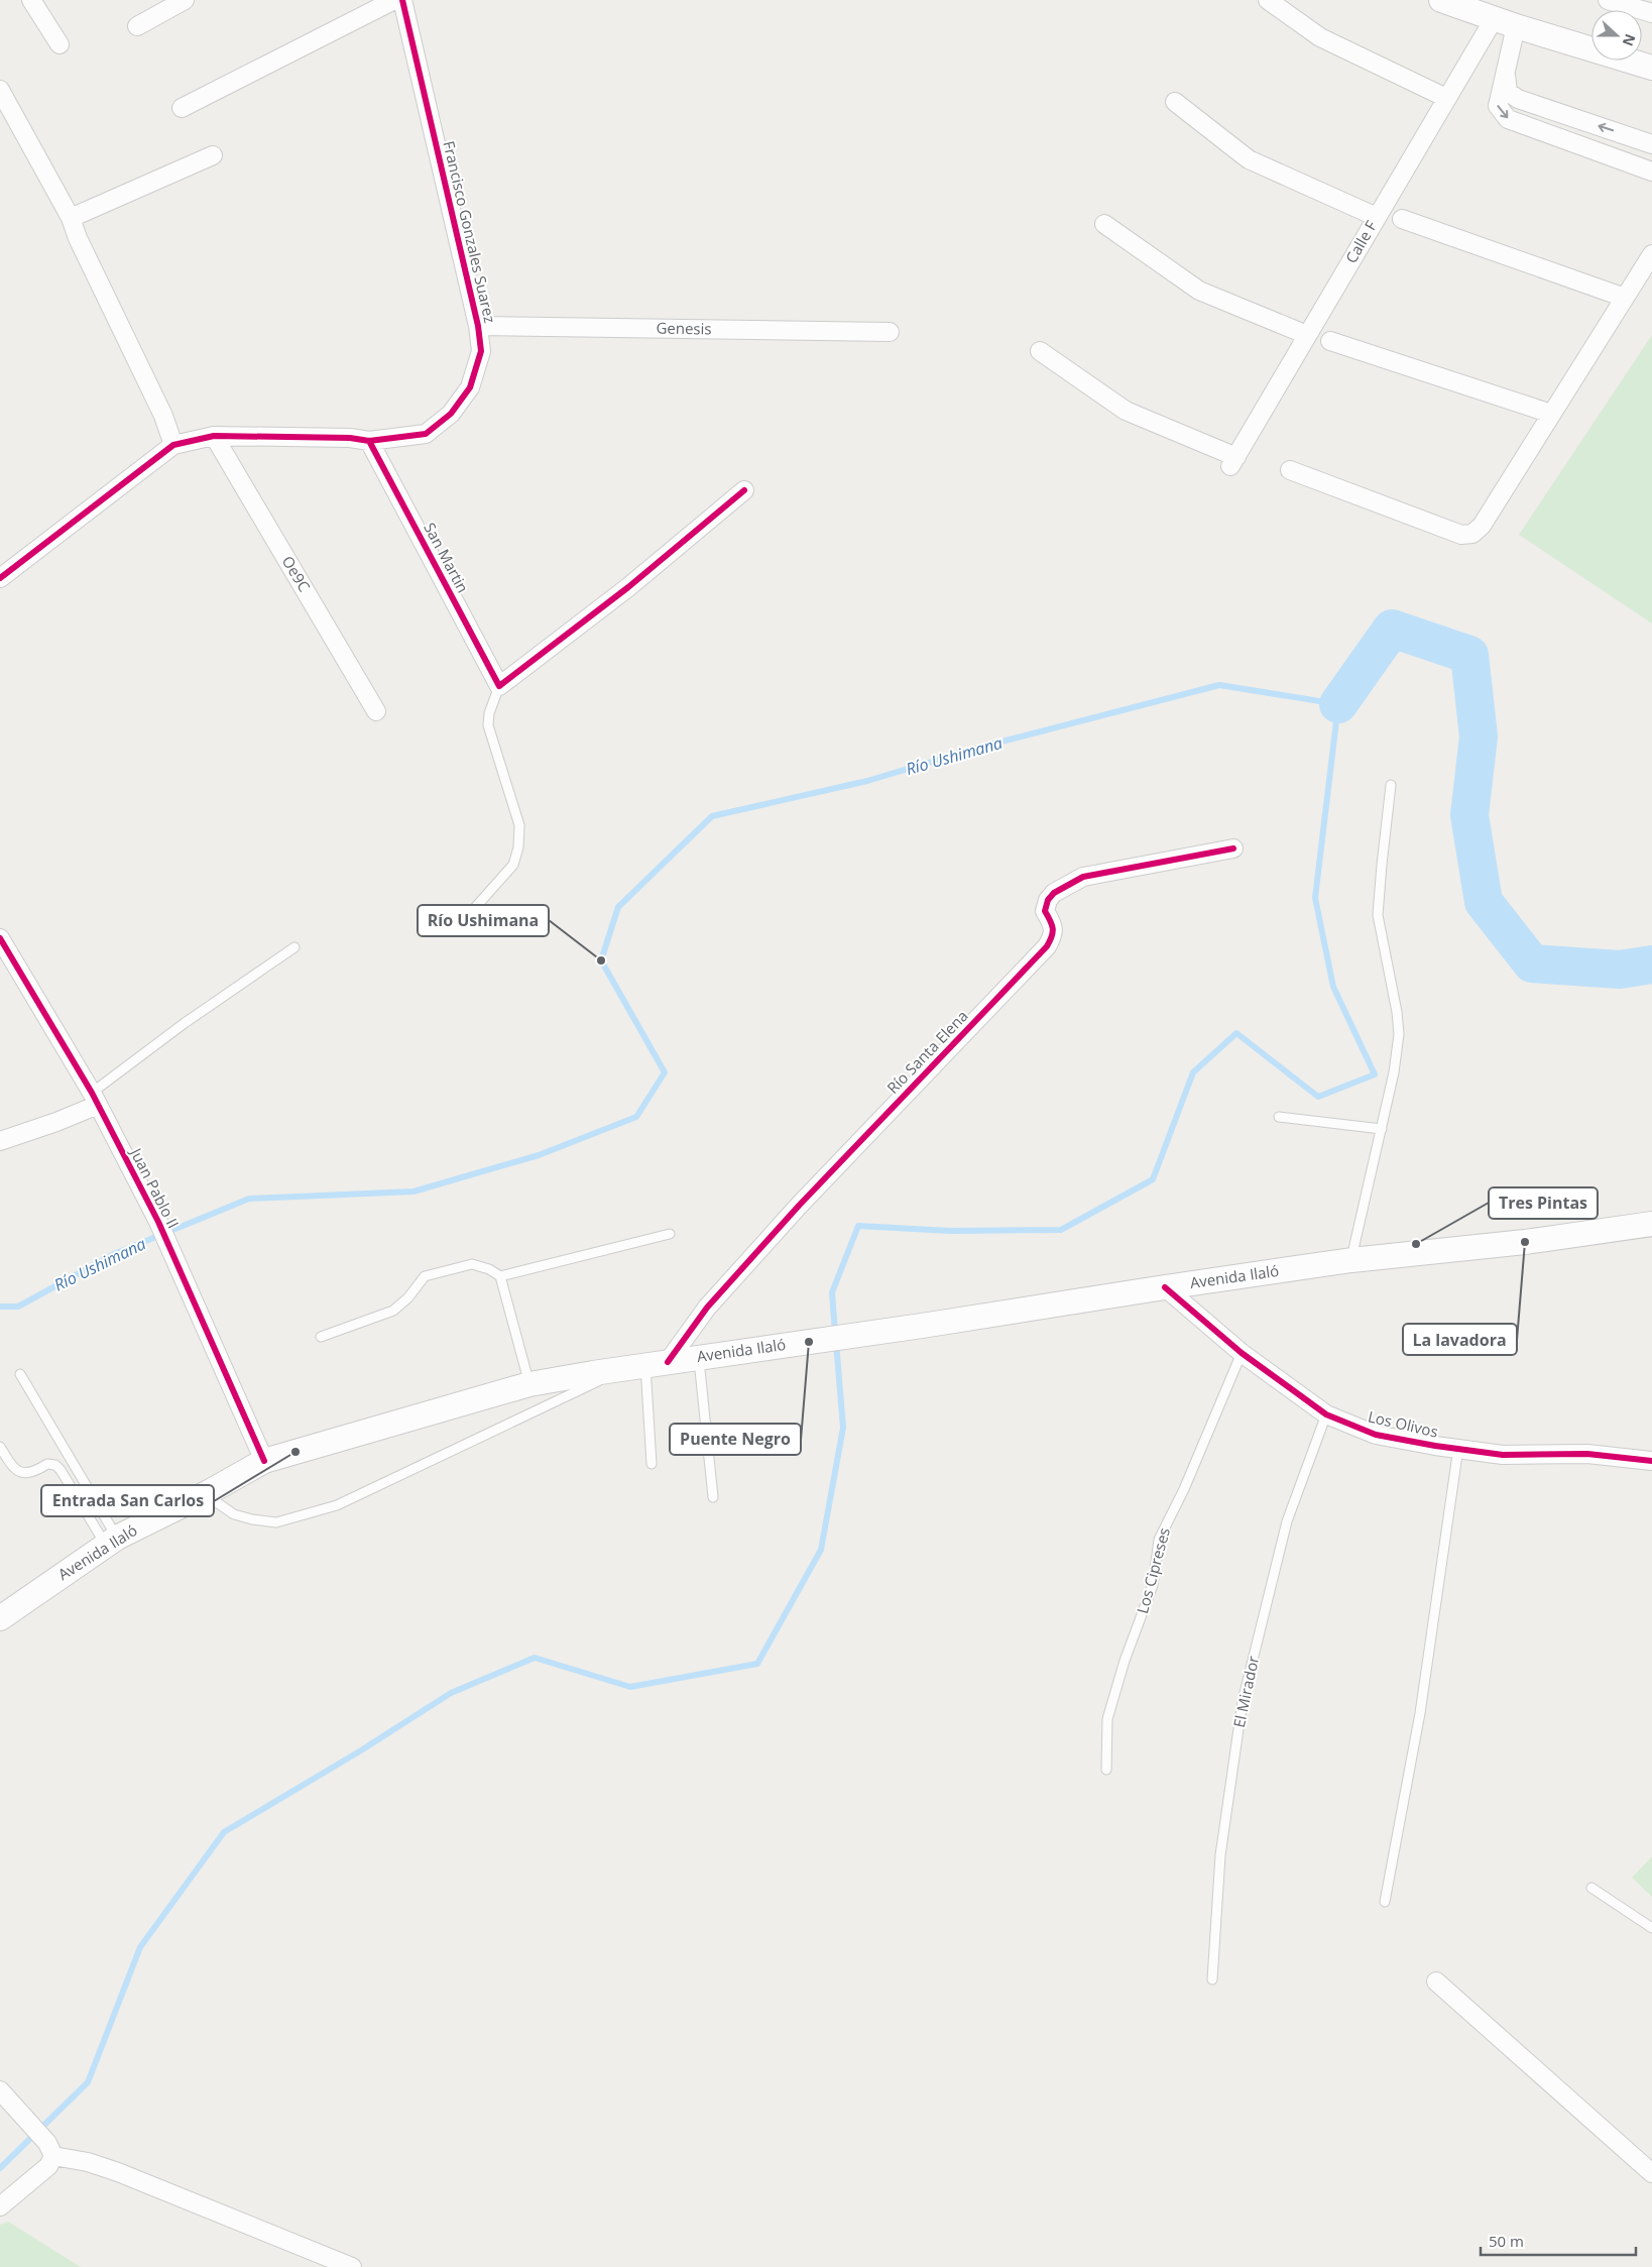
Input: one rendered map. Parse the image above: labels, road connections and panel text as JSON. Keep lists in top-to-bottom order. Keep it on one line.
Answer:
{"streets":{"main road":["Avenida Ilaló"],"street":["Francisco Gonzales Suarez","Calle F","Genesis","San Martin","Oe9C","Río Santa Elena","Juan Pablo II","Los Olivos"],"lane":["Los Cipreses","El Mirador"]},"crossings":[["Francisco Gonzales Suarez","Genesis"],["Francisco Gonzales Suarez","San Martin"],["Francisco Gonzales Suarez","Oe9C"],["Río Santa Elena","Avenida Ilaló"],["Juan Pablo II","Avenida Ilaló"],["Avenida Ilaló","Los Olivos"],["Los Olivos","Los Cipreses"],["Los Olivos","El Mirador"]],"water":["Río Ushimana"],"places":["Río Ushimana","La lavadora","Tres Pintas","Puente Negro","Entrada San Carlos"],"scale_bar":"50 m","north":"right"}
